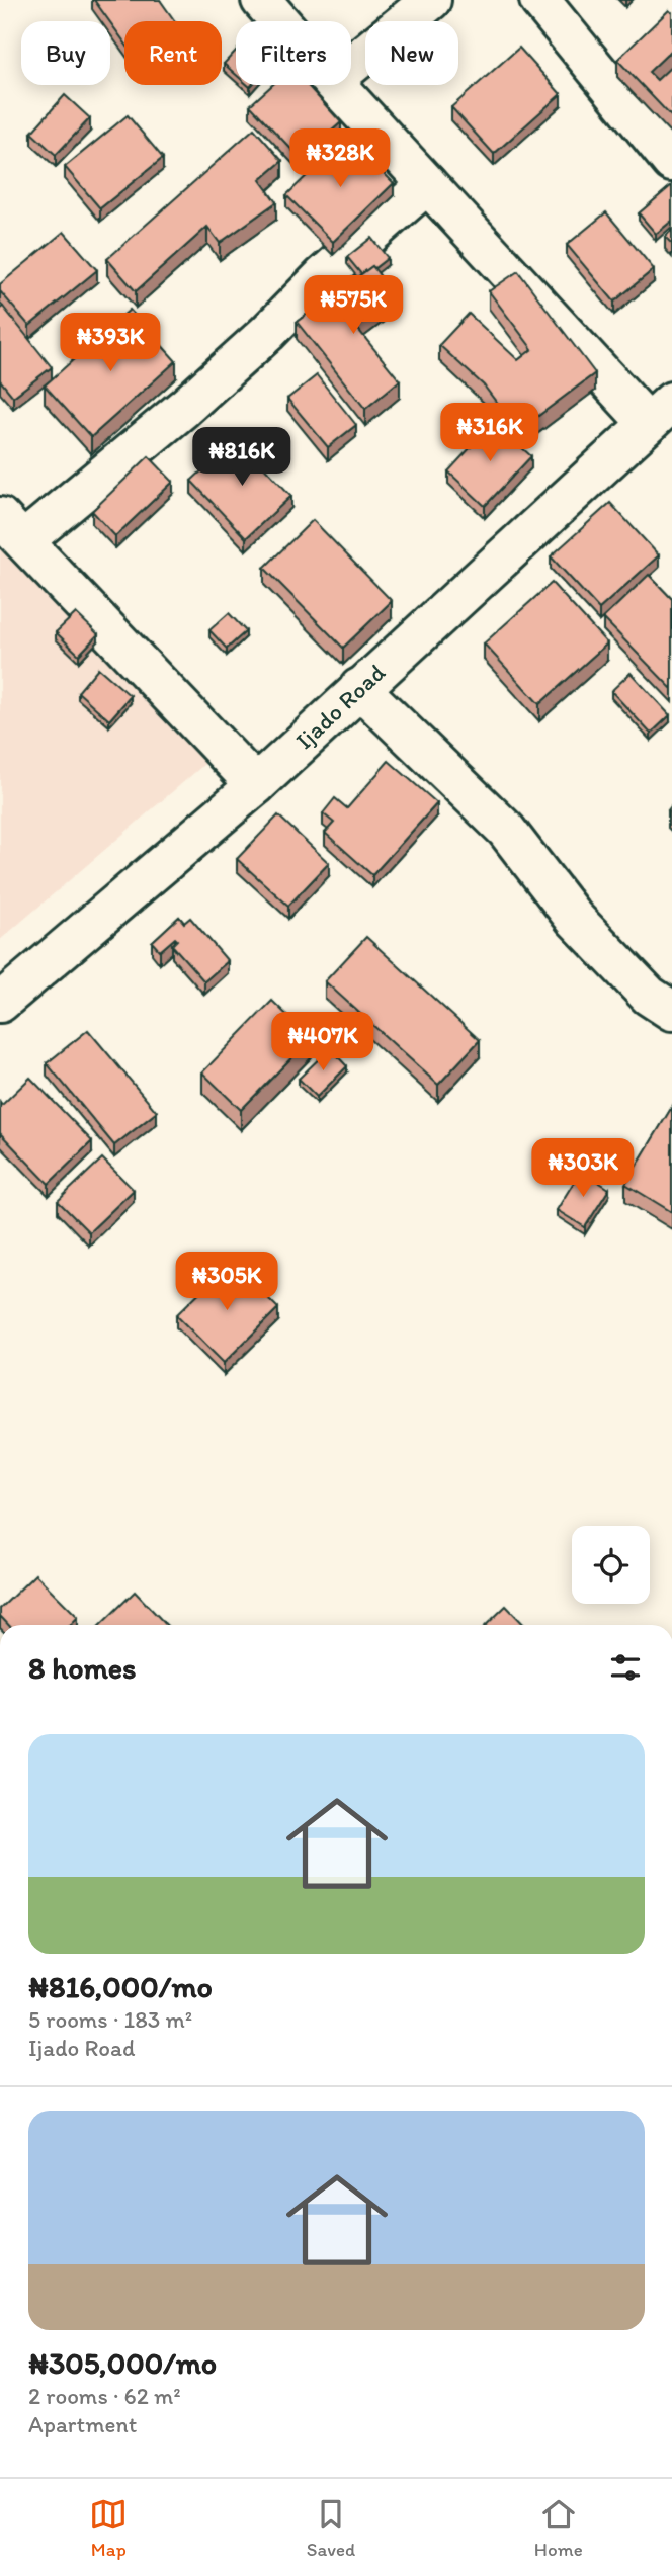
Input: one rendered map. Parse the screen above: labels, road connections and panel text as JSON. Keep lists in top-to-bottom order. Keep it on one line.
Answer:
{"streets":{"street":["Ijado Road"]},"page":{"chip":["Buy","Rent","Filters","New"],"price":["₦328K","₦575K","₦393K","₦316K","₦816K","₦407K","₦303K","₦305K"],"heading":"8 homes","list":[{"name":"₦816,000/mo","note":"5 rooms · 183 m² · Ijado Road"},{"name":"₦305,000/mo","note":"2 rooms · 62 m² · Apartment"}],"tabs":["Map","Saved","Home"]}}
